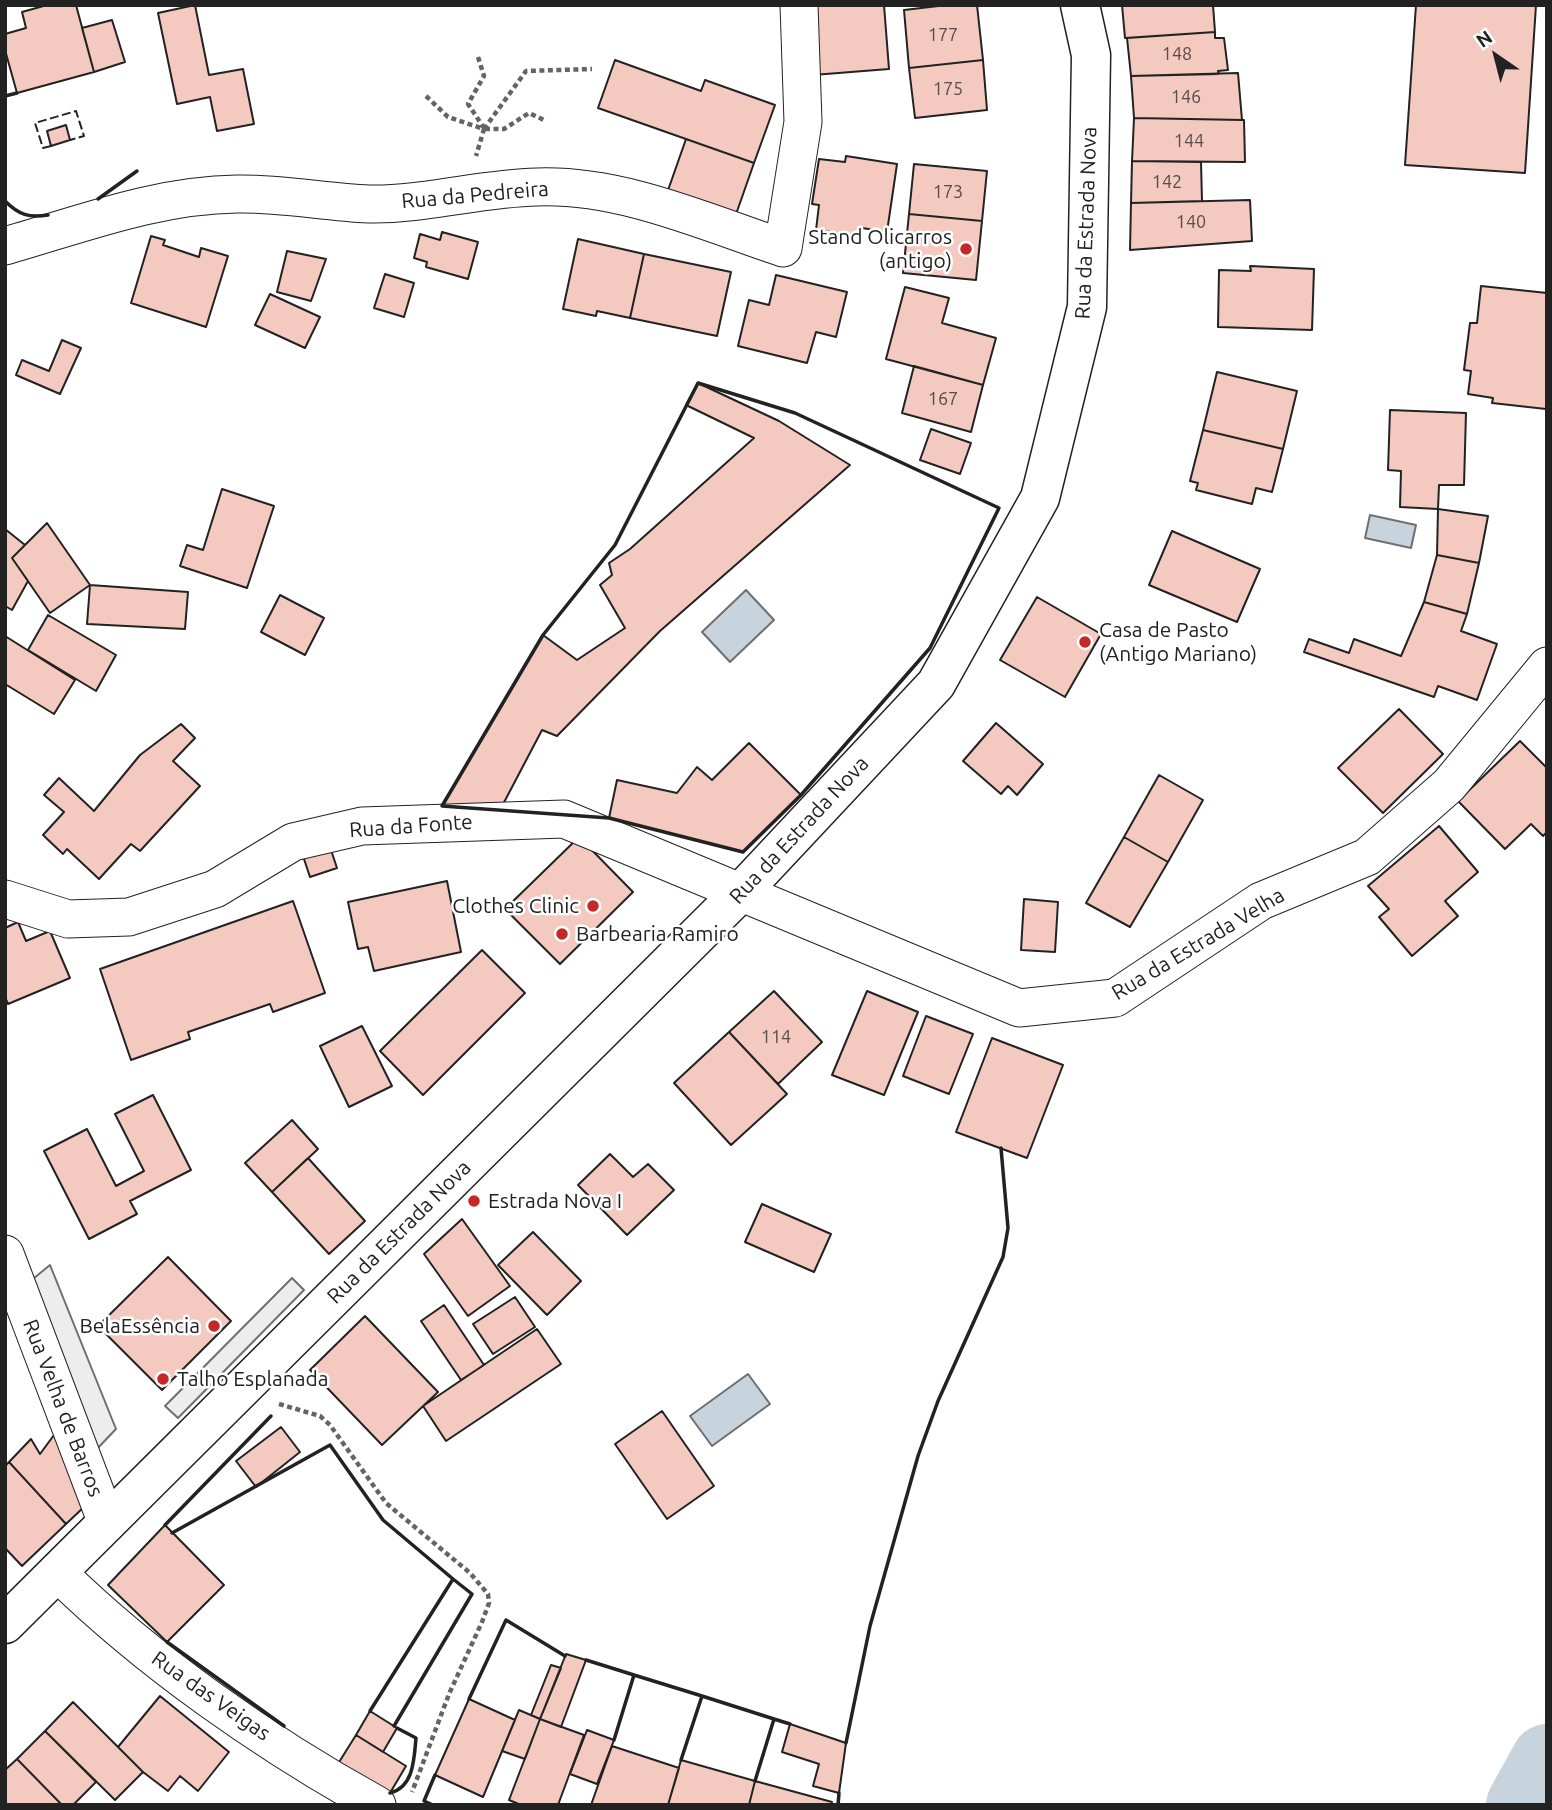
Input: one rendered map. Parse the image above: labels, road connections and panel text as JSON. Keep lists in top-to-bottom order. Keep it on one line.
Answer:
{"streets":{"main road":["Rua da Estrada Nova"],"street":["Rua da Pedreira","Rua da Fonte","Rua da Estrada Velha","Rua Velha de Barros","Rua das Veigas"]},"crossings":[["Rua da Estrada Nova","Rua da Fonte"],["Rua da Estrada Nova","Rua da Estrada Velha"],["Rua da Estrada Nova","Rua Velha de Barros"],["Rua da Estrada Nova","Rua das Veigas"],["Rua da Fonte","Rua da Estrada Velha"]],"places":["Stand Olicarros (antigo)","Casa de Pasto (Antigo Mariano)","Clothes Clinic","Barbearia Ramiro","Estrada Nova I","BelaEssência","Talho Esplanada"],"house_numbers":["177","148","175","146","144","142","173","140","167","114"],"north":"top left"}
